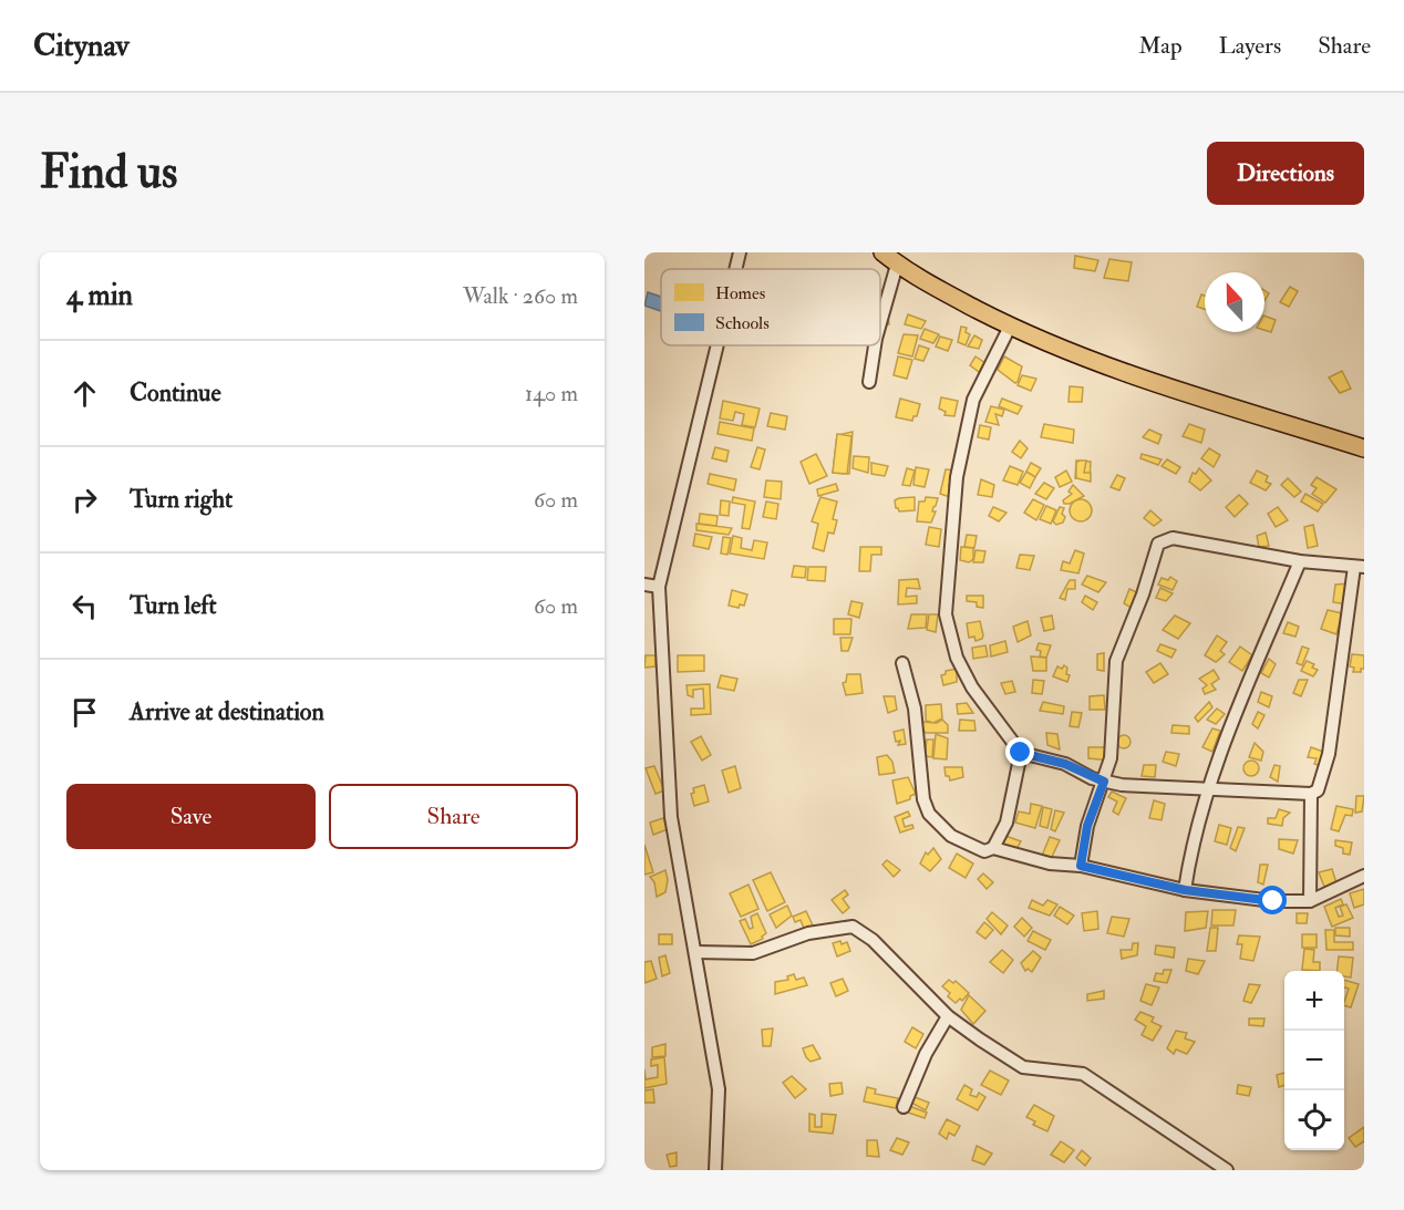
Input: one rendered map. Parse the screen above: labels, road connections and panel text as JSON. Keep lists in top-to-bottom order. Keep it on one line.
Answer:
{"legend":["Homes","Schools"],"north":"top","page":{"header":"Citynav","nav":["Map","Layers","Share"],"buttons":["Directions",["Save","Share"]],"title":"Find us","heading":["4 min","Walk · 260 m"],"list":[["Continue","140 m"],["Turn right","60 m"],["Turn left","60 m"],"Arrive at destination"],"map_buttons":["+","−"]}}
